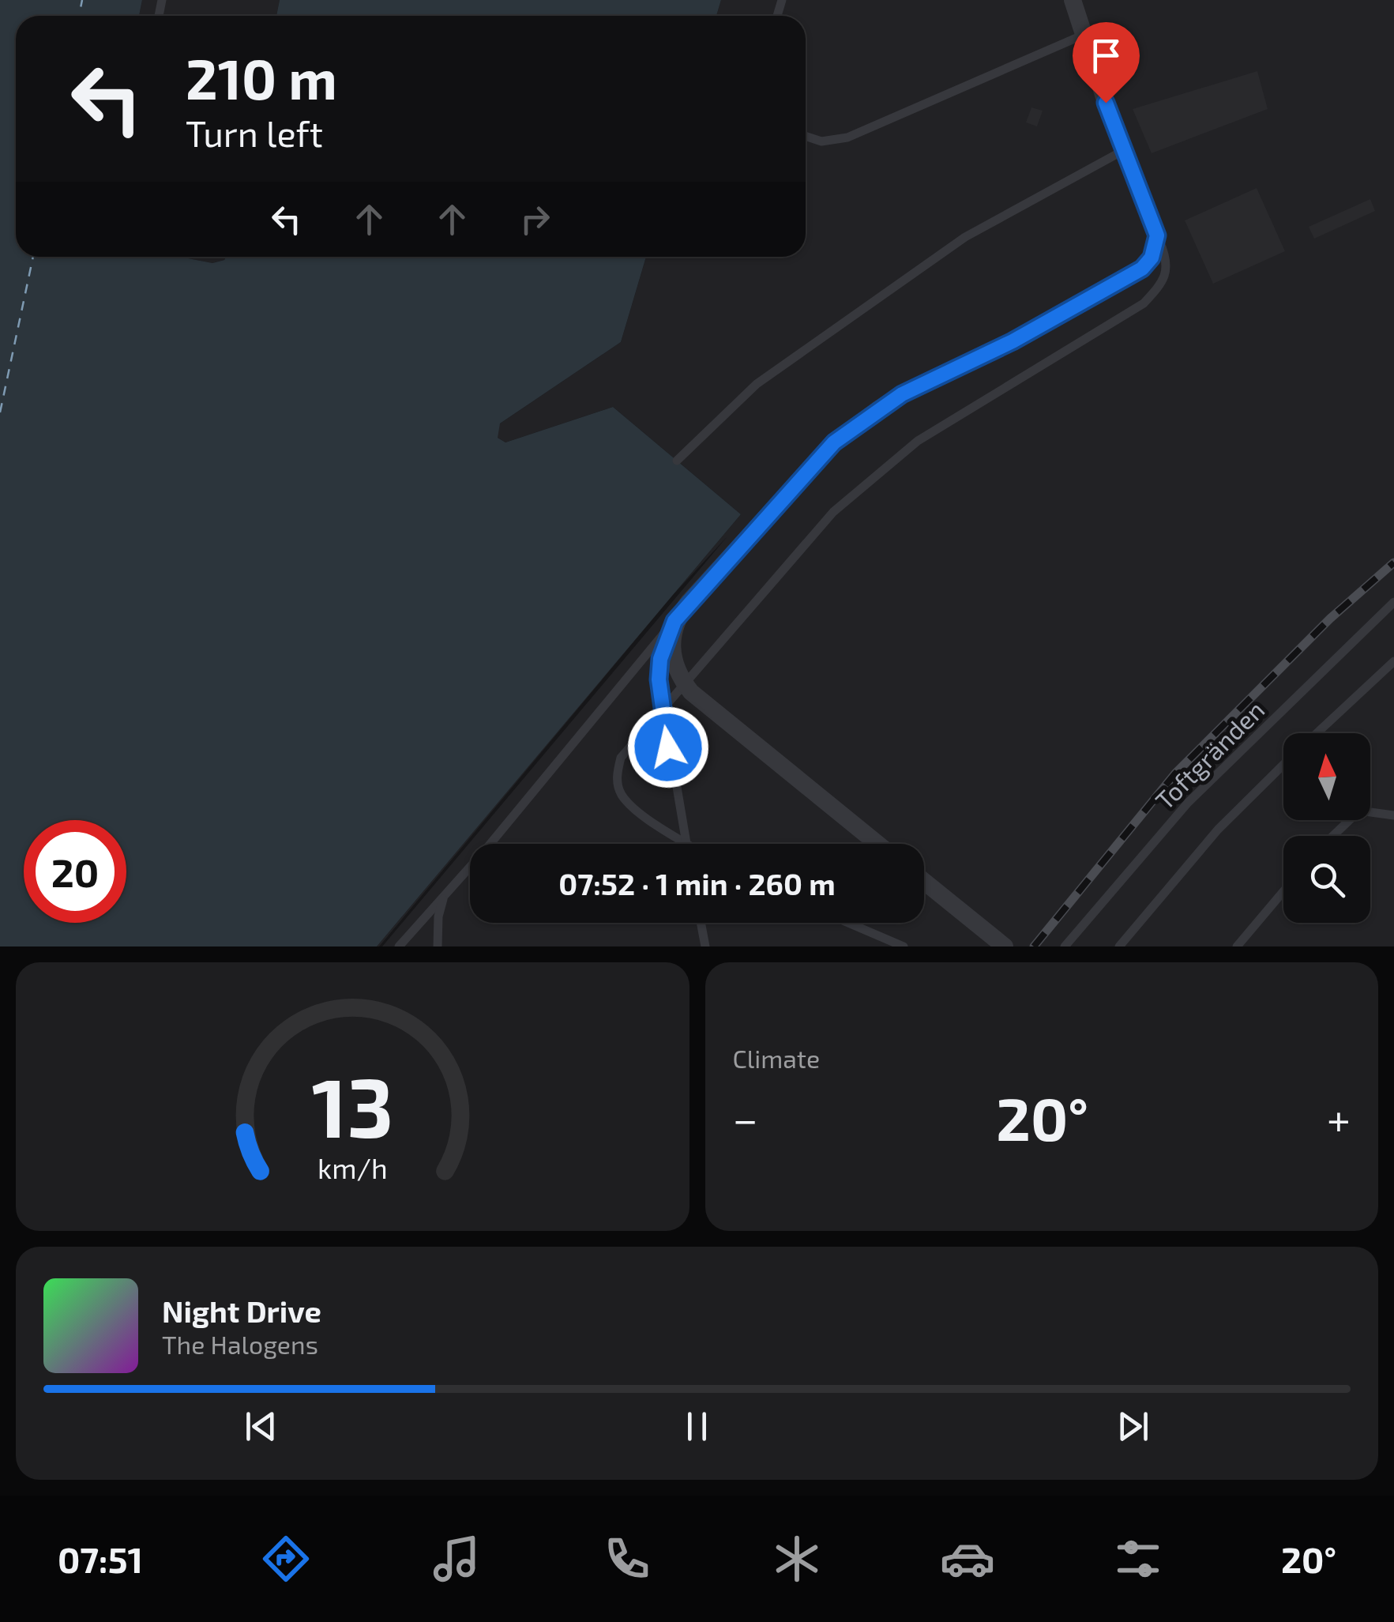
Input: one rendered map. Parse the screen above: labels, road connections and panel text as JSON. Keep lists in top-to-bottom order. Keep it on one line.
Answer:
{"streets":{"lane":["Toftgränden"]},"north":"top","page":{"turn":["210 m","Turn left"],"limit":"20","trip":"07:52 · 1 min · 260 m","tile":"Climate","heat":["−","20°","+"],"song":["Night Drive","The Halogens"],"tabs":["07:51","20°"],"gauge":["13","km/h"]}}
